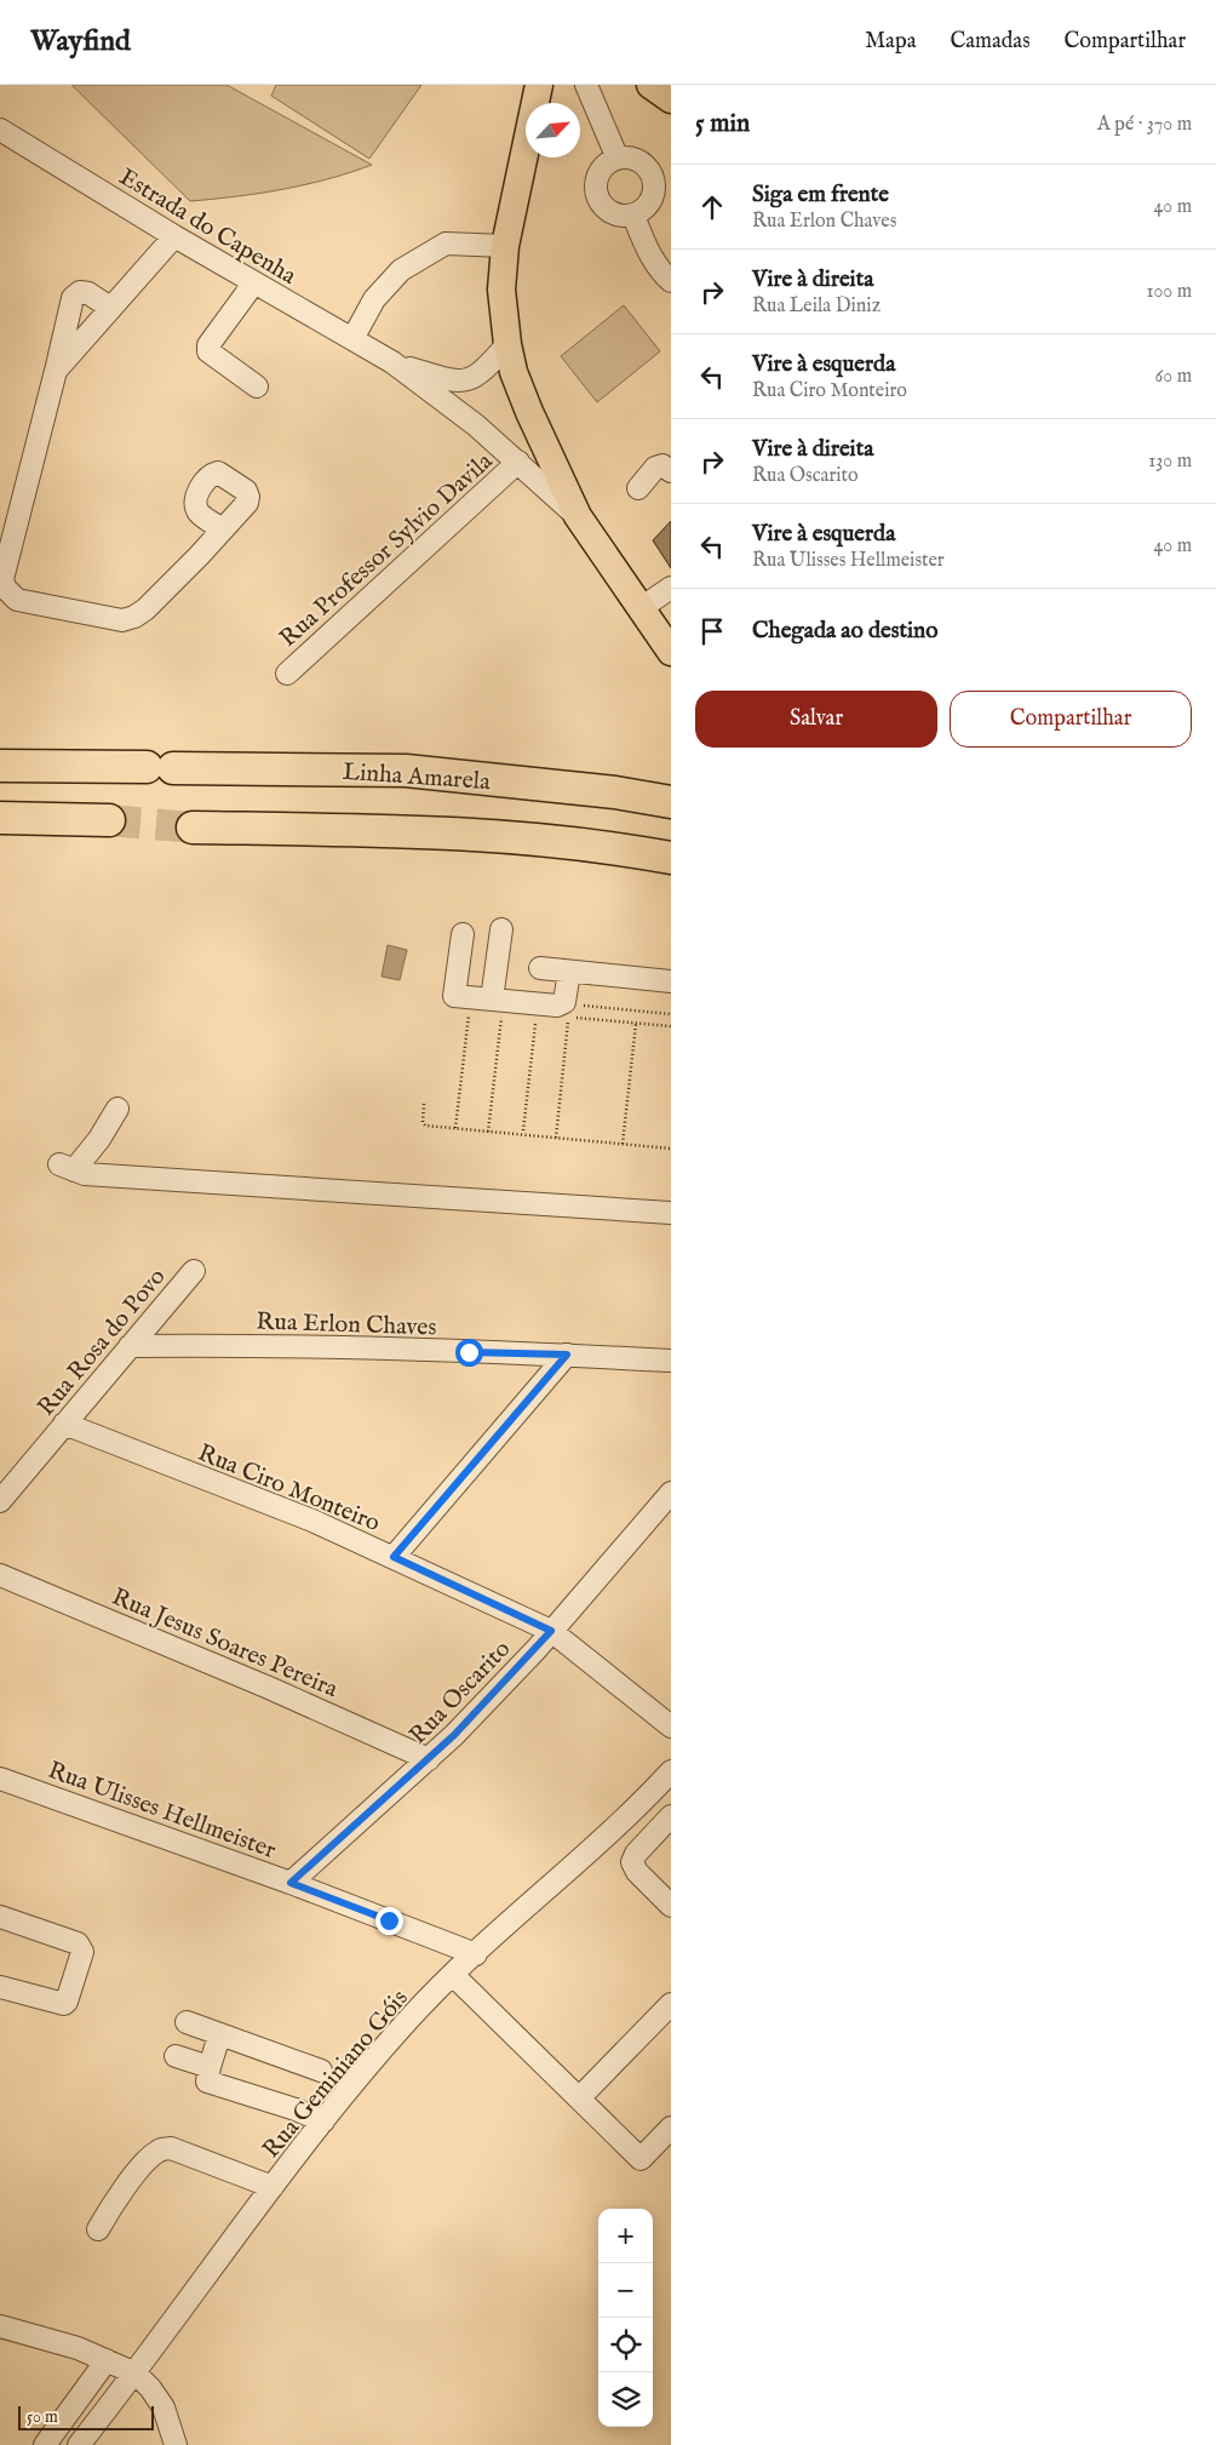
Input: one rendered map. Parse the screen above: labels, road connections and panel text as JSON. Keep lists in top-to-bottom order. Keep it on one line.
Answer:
{"streets":{"highway":["Linha Amarela"],"street":["Estrada do Capenha","Rua Professor Sylvio Davila","Rua Erlon Chaves","Rua Rosa do Povo","Rua Ciro Monteiro","Rua Jesus Soares Pereira","Rua Oscarito","Rua Ulisses Hellmeister","Rua Geminiano Góis"]},"crossings":[["Estrada do Capenha","Rua Professor Sylvio Davila"],["Rua Erlon Chaves","Rua Rosa do Povo"],["Rua Rosa do Povo","Rua Ciro Monteiro"],["Rua Ciro Monteiro","Rua Oscarito"],["Rua Jesus Soares Pereira","Rua Oscarito"],["Rua Oscarito","Rua Ulisses Hellmeister"],["Rua Ulisses Hellmeister","Rua Geminiano Góis"]],"scale_bar":"50 m","north":"top right","page":{"header":"Wayfind","nav":["Mapa","Camadas","Compartilhar"],"heading":["5 min","A pé · 370 m"],"list":[["Siga em frente","Rua Erlon Chaves","40 m"],["Vire à direita","Rua Leila Diniz","100 m"],["Vire à esquerda","Rua Ciro Monteiro","60 m"],["Vire à direita","Rua Oscarito","130 m"],["Vire à esquerda","Rua Ulisses Hellmeister","40 m"],"Chegada ao destino"],"buttons":["Salvar","Compartilhar"],"map_buttons":["+","−"],"scale":"50 m"}}
